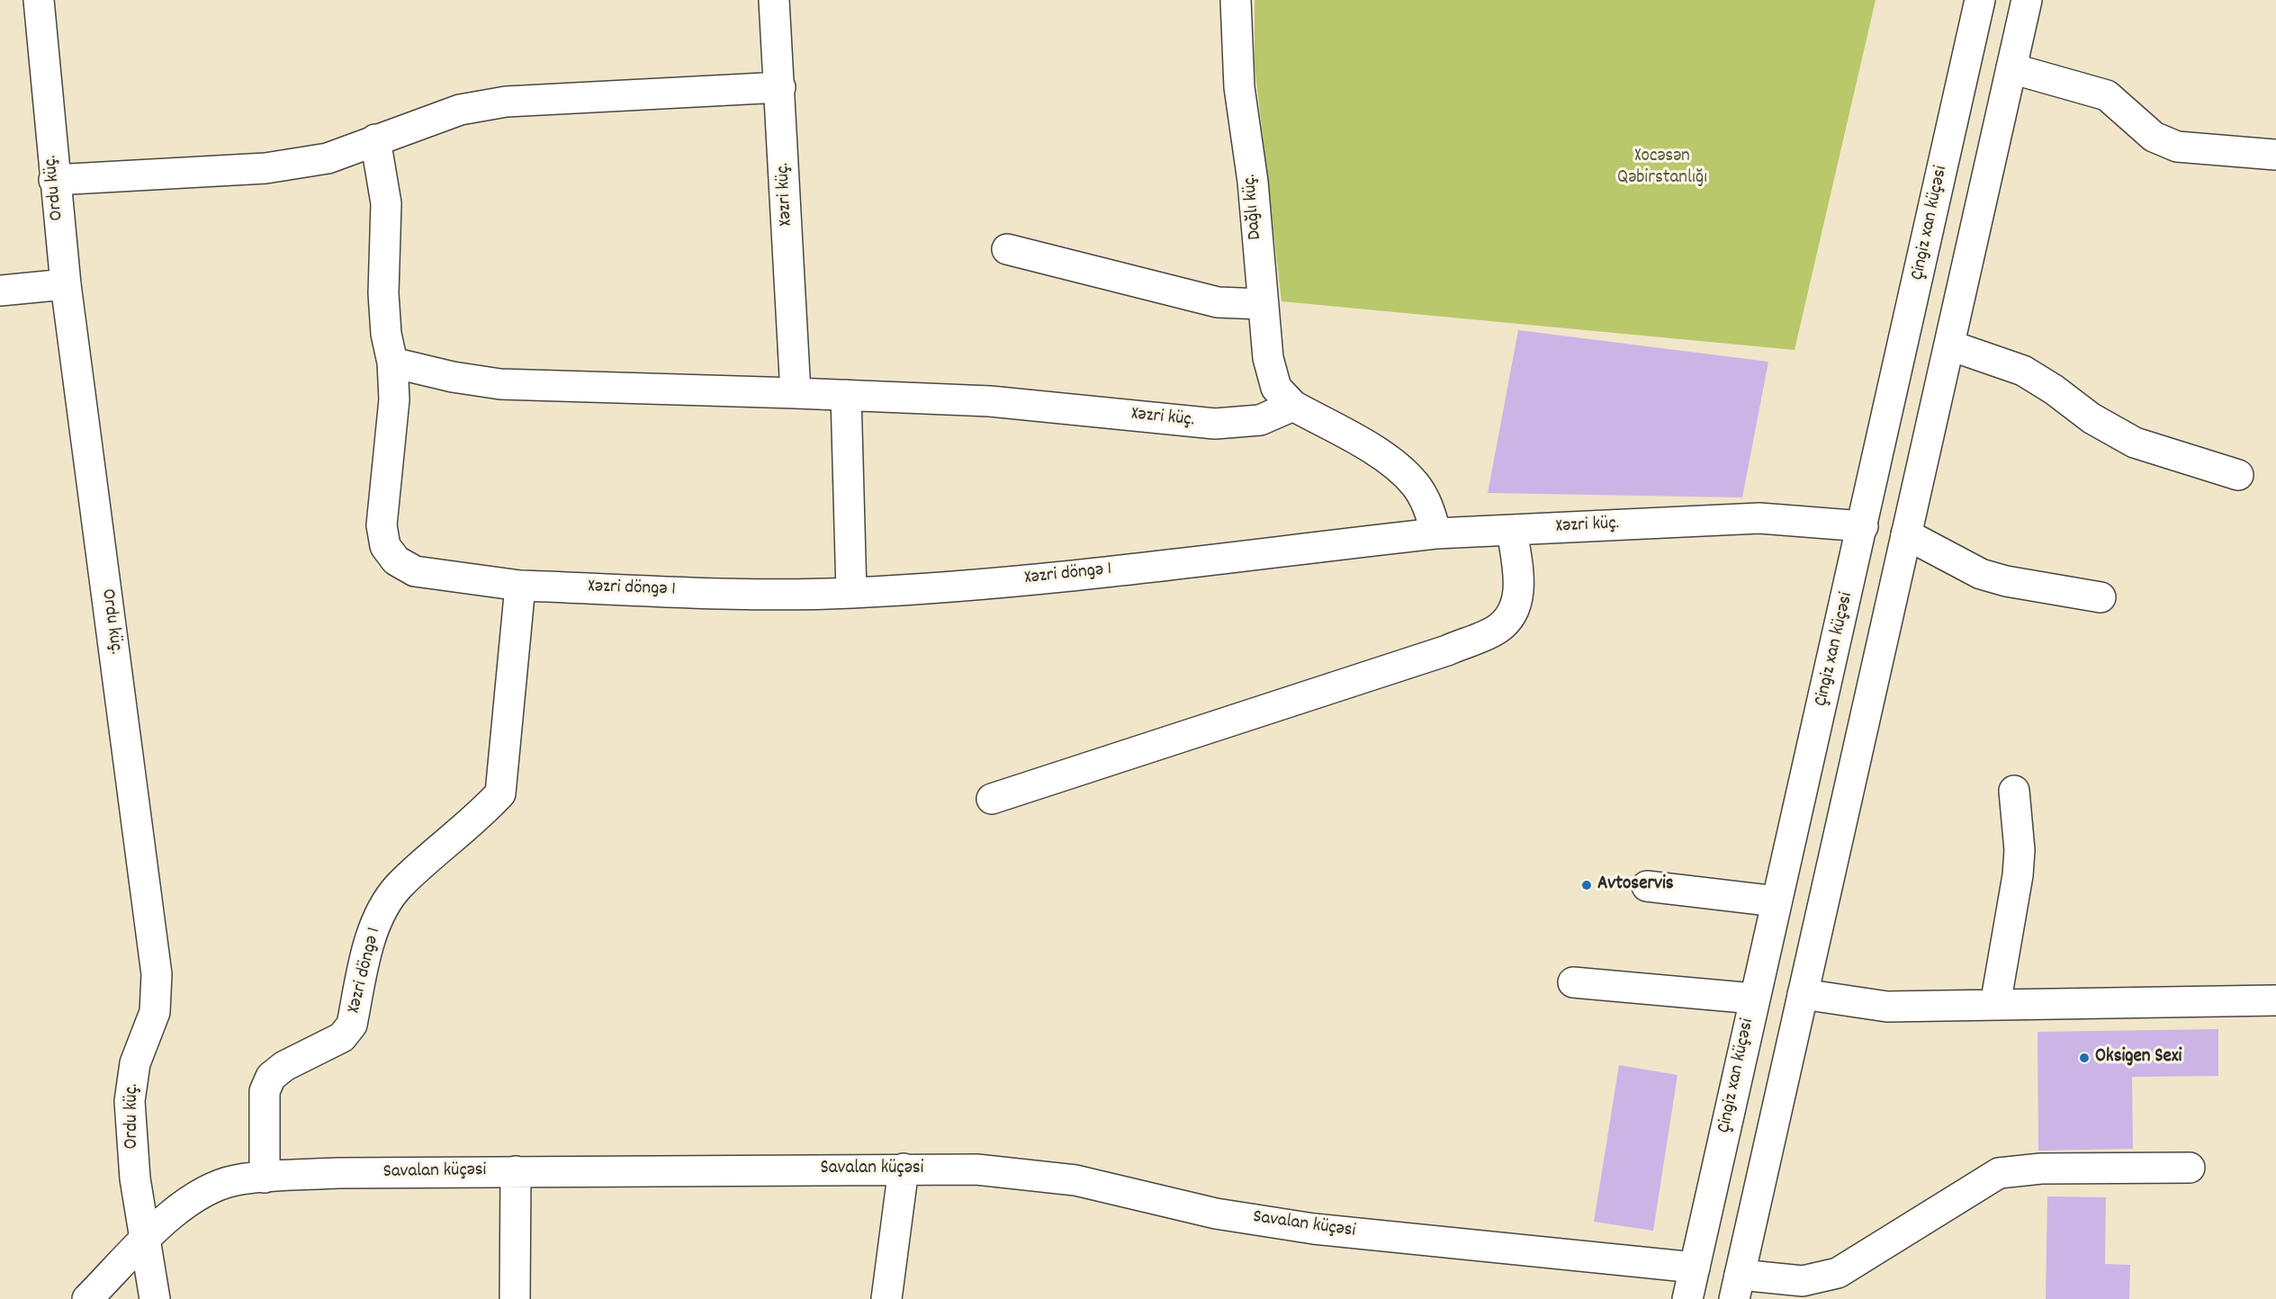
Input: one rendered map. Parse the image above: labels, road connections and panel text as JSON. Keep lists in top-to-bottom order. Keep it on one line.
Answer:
{"streets":{"street":["Ordu küç.","Xəzri küç.","Dağlı küç.","Çingiz xan küçəsi","Xəzri döngə 1","Savalan küçəsi"]},"crossings":[["Ordu küç.","Savalan küçəsi"],["Xəzri küç.","Dağlı küç."],["Xəzri küç.","Çingiz xan küçəsi"],["Xəzri küç.","Xəzri döngə 1"],["Çingiz xan küçəsi","Savalan küçəsi"],["Xəzri döngə 1","Savalan küçəsi"]],"parks":["Xocəsən Qəbirstanlığı"],"places":["Avtoservis","Oksigen Sexi"]}
